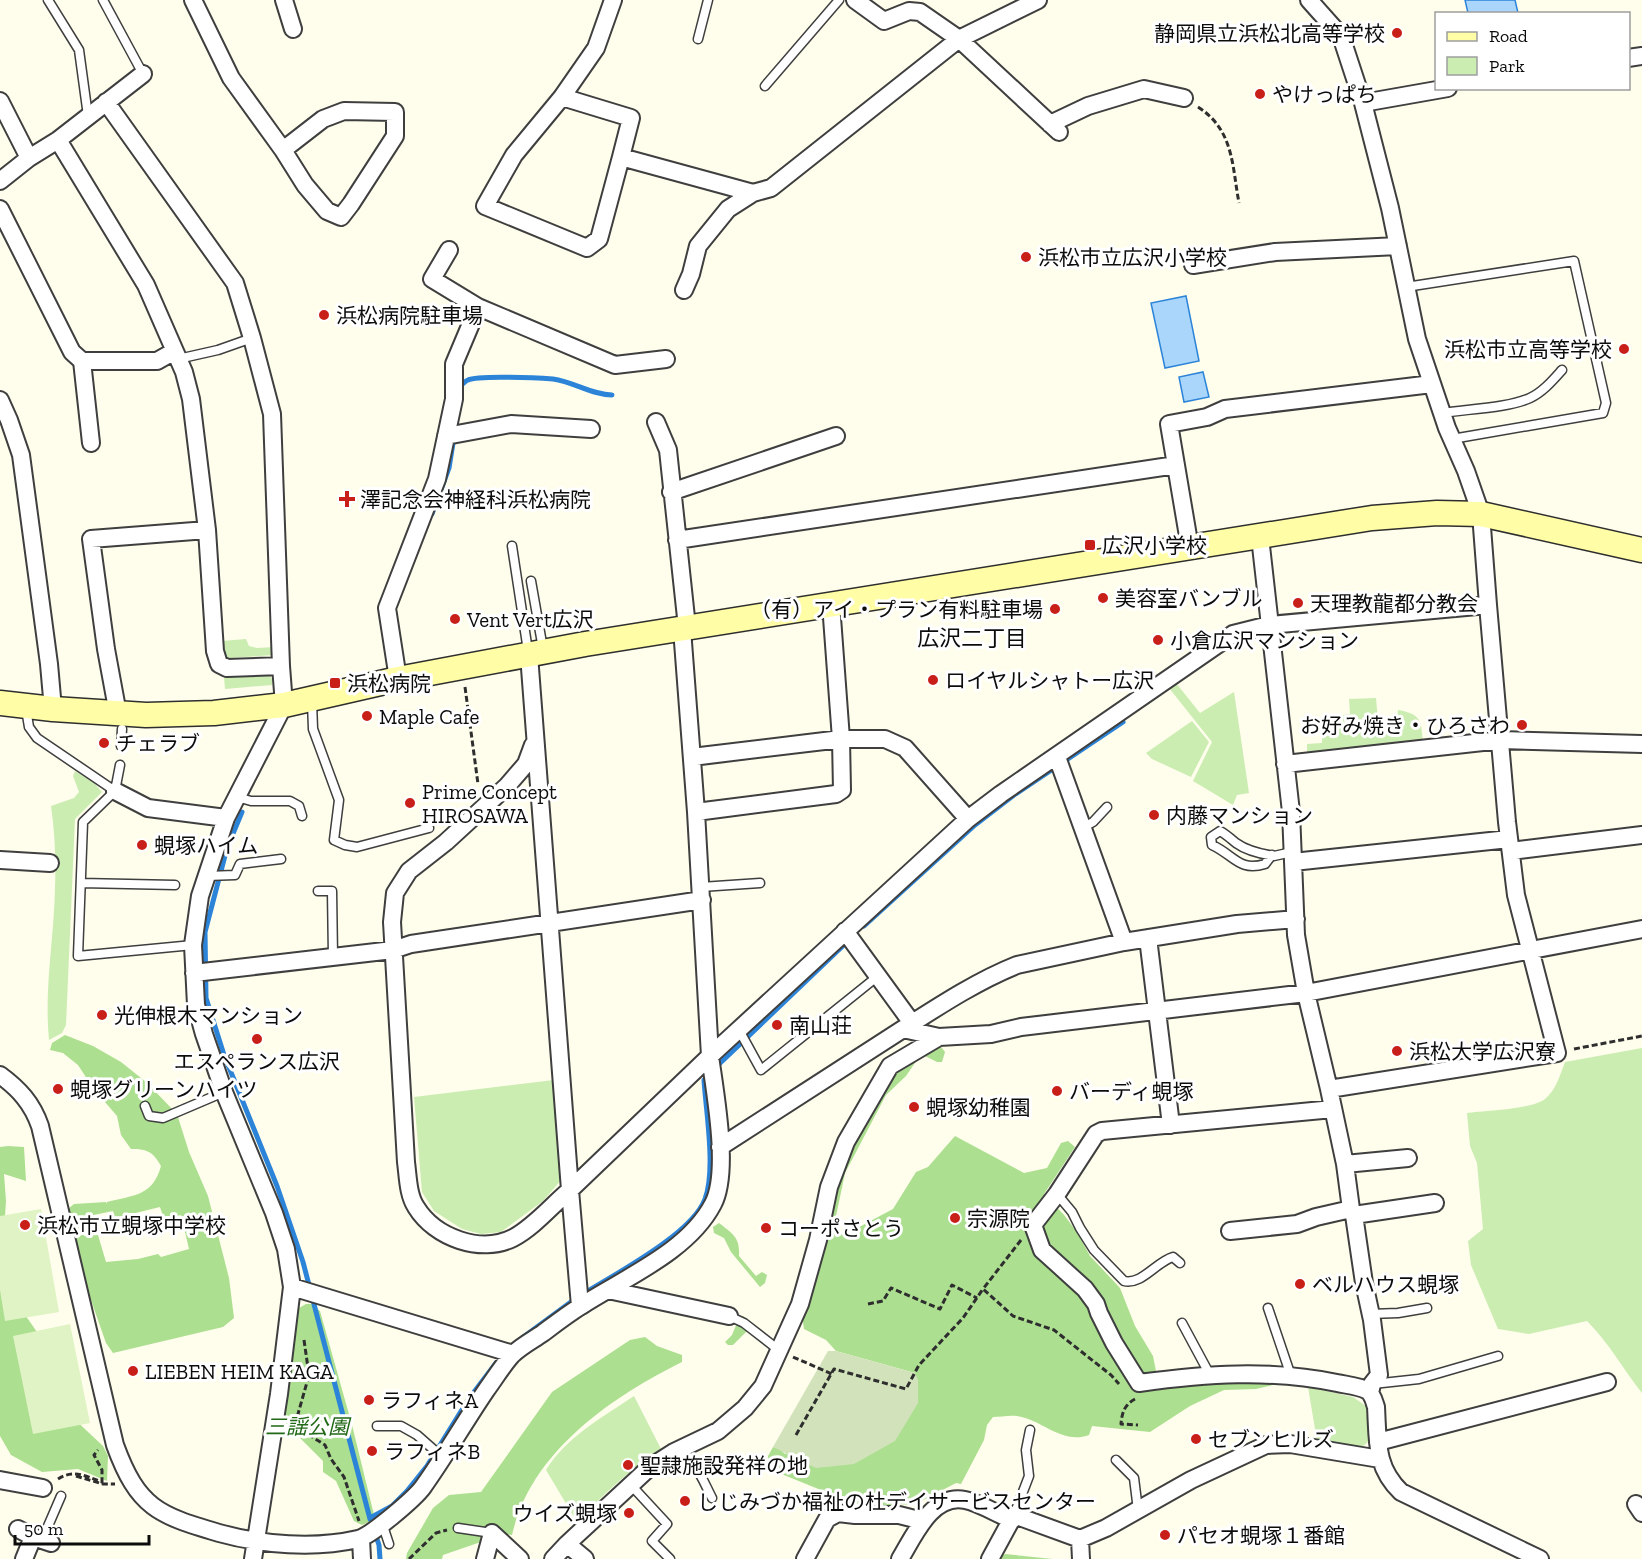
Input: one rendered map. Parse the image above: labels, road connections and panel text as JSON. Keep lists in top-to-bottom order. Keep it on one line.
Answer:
{"districts":["広沢二丁目"],"parks":["三謡公園"],"places":{"other":["静岡県立浜松北高等学校","やけっぱち","浜松市立広沢小学校","浜松病院駐車場","浜松市立高等学校","美容室バンブル","天理教龍都分教会","（有）アイ・プラン有料駐車場","Vent Vert広沢","小倉広沢マンション","ロイヤルシャトー広沢","Maple Cafe","お好み焼き・ひろさわ","チェラブ","Prime Concept HIROSAWA","内藤マンション","蜆塚ハイム","光伸根木マンション","南山荘","エスペランス広沢","浜松大学広沢寮","蜆塚グリーンハイツ","バーディ蜆塚","蜆塚幼稚園","宗源院","浜松市立蜆塚中学校","コーポさとう","ベルハウス蜆塚","LIEBEN HEIM KAGA","ラフィネA","セブンヒルズ","ラフィネB","聖隷施設発祥の地","しじみづか福祉の杜デイサービスセンター","ウイズ蜆塚","パセオ蜆塚１番館"],"health":["澤記念会神経科浜松病院"],"transit":["広沢小学校","浜松病院"]},"legend":["Road","Park"],"scale_bar":"50 m"}
